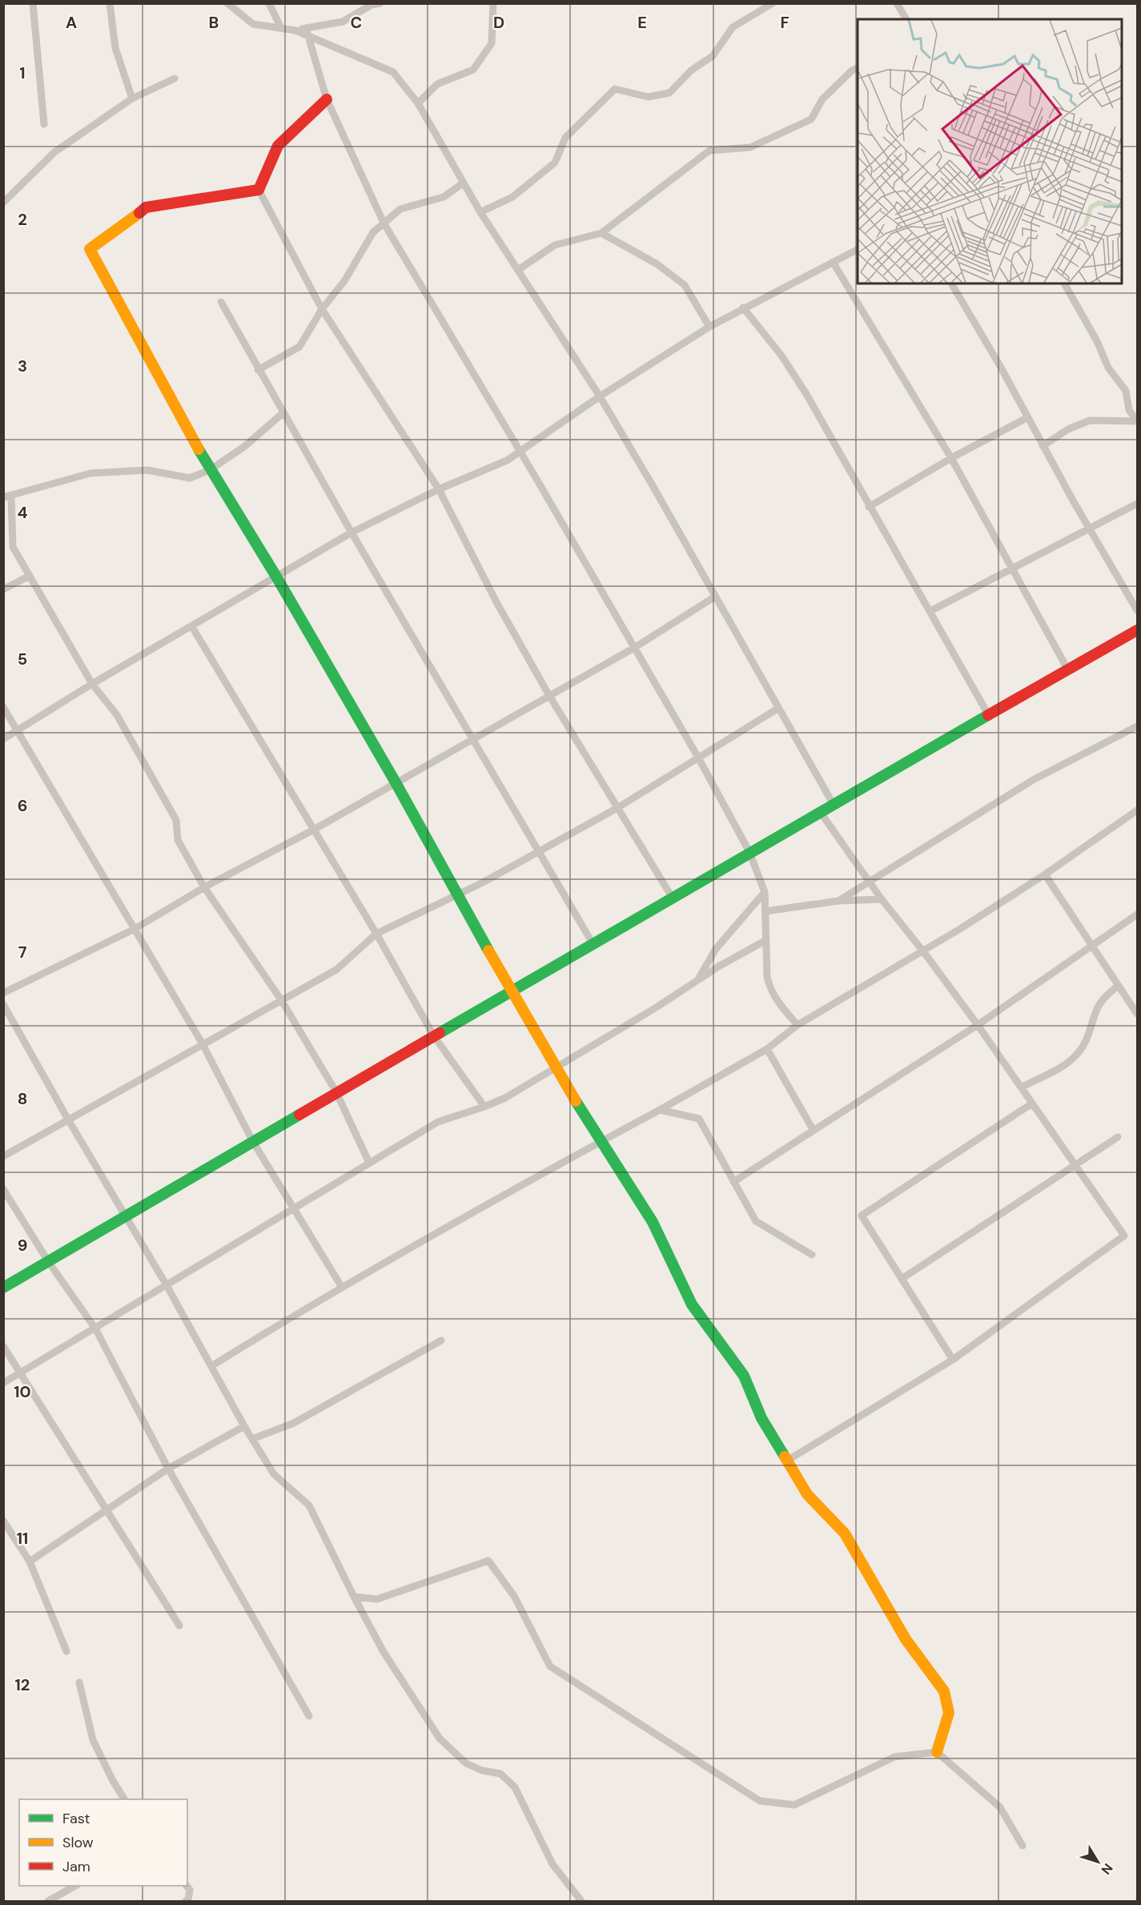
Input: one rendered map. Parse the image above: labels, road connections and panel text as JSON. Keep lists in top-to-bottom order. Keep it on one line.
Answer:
{"legend":["Fast","Slow","Jam"],"north":"bottom right","grid":{"columns":["A","B","C","D","E","F"],"rows":["1","2","3","4","5","6","7","8","9","10","11","12"]}}
